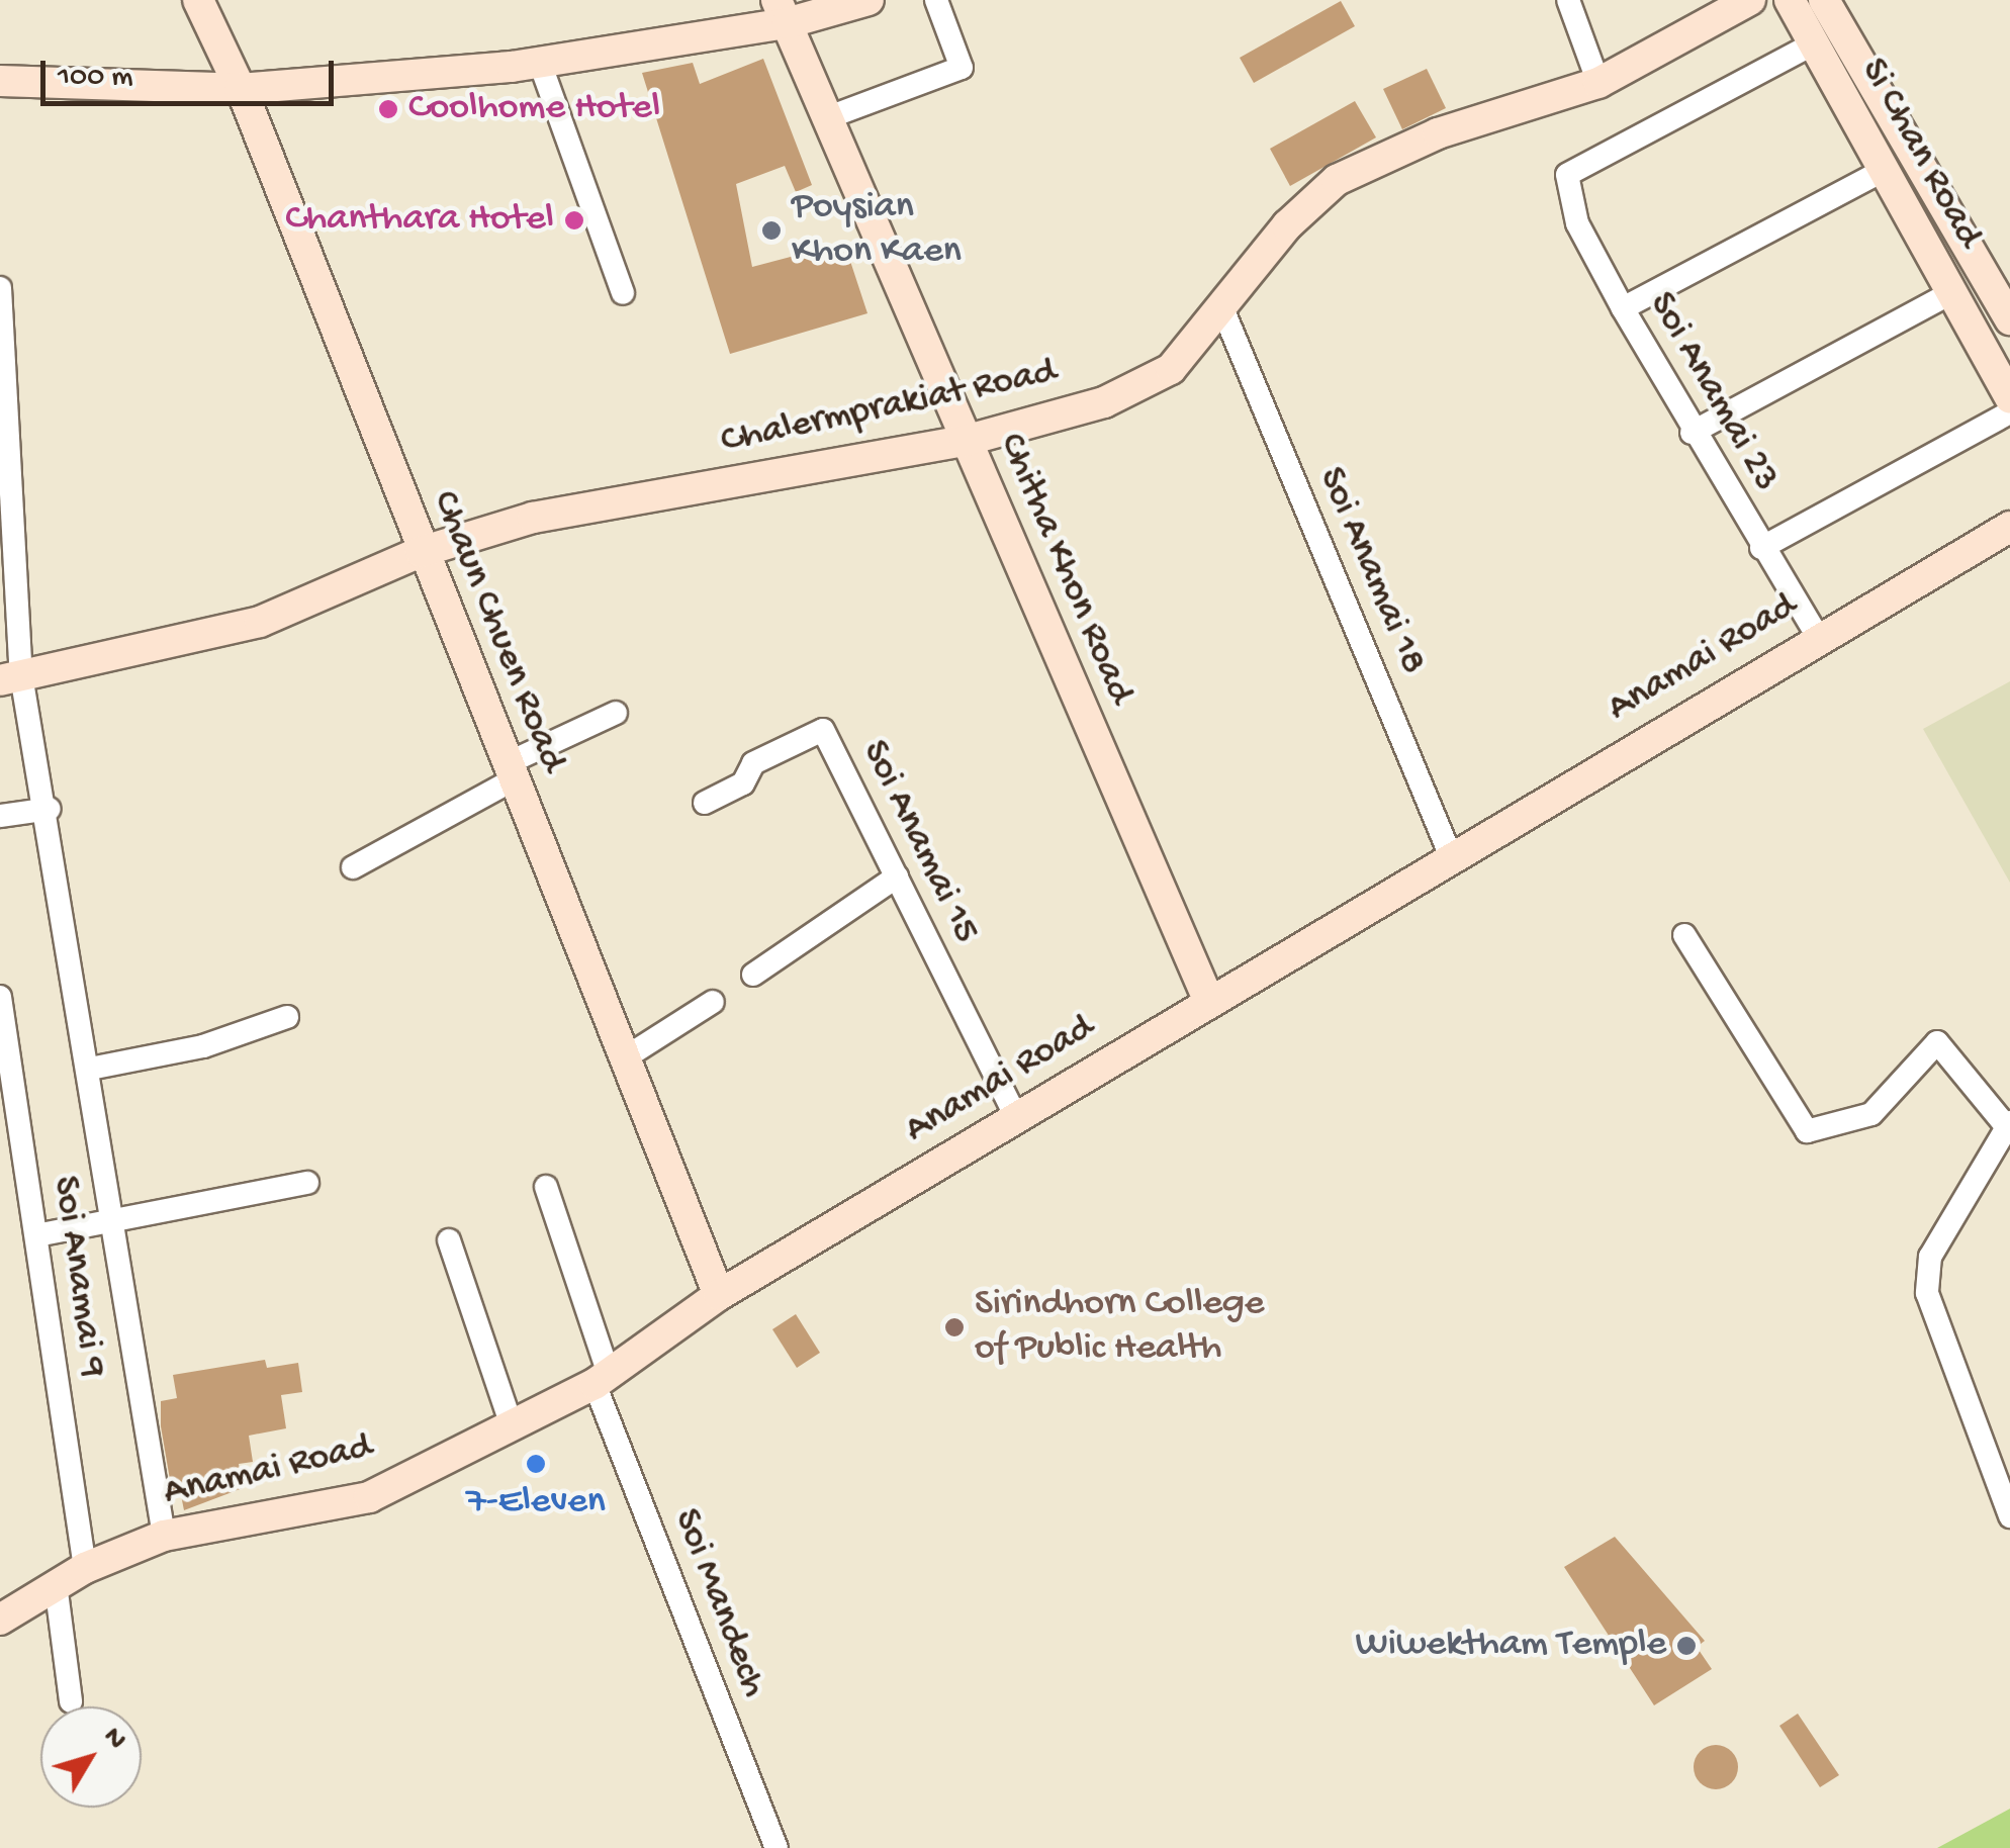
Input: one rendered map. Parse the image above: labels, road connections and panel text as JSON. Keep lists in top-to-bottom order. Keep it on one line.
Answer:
{"streets":{"street":["Si Chan Road","Soi Anamai 23","Chalermprakiat Road","Chitha Khon Road","Soi Anamai 18","Chaun Chuen Road","Anamai Road","Soi Anamai 15","Soi Anamai 9","Soi Mandech"]},"crossings":[["Si Chan Road","Soi Anamai 23"],["Soi Anamai 23","Anamai Road"],["Chalermprakiat Road","Chitha Khon Road"],["Chalermprakiat Road","Soi Anamai 18"],["Chalermprakiat Road","Chaun Chuen Road"],["Chitha Khon Road","Anamai Road"],["Soi Anamai 18","Anamai Road"],["Chaun Chuen Road","Anamai Road"],["Anamai Road","Soi Anamai 15"],["Anamai Road","Soi Anamai 9"],["Anamai Road","Soi Mandech"]],"places":["Coolhome Hotel","Chanthara Hotel","Poysian Khon Kaen","Sirindhorn College of Public Health","7-Eleven","Wiwektham Temple"],"scale_bar":"100 m","north":"top right"}
